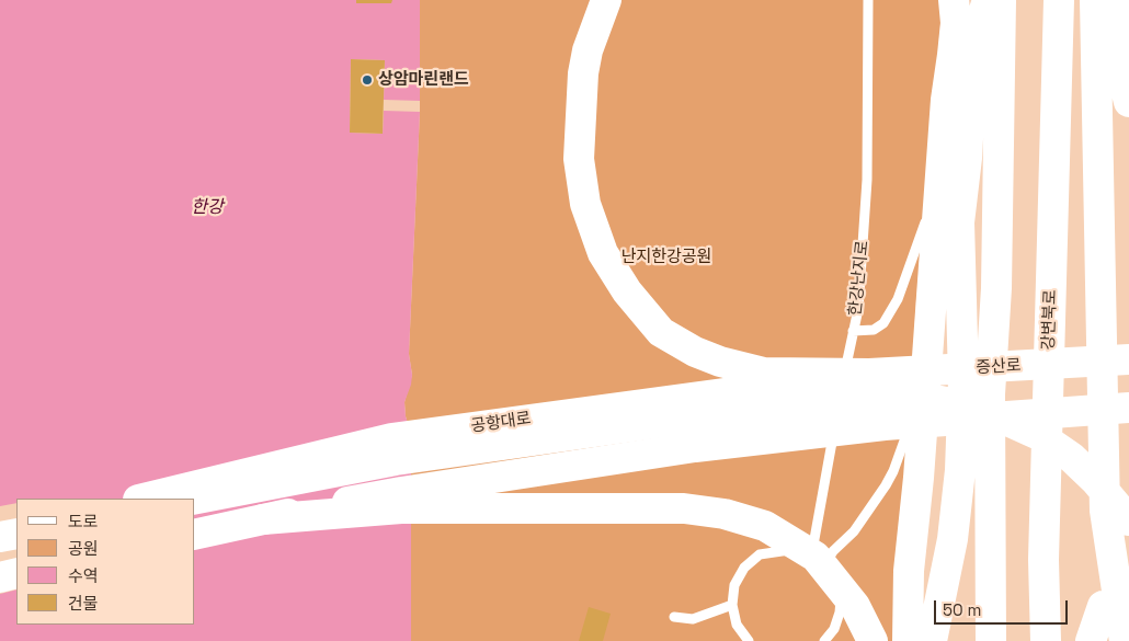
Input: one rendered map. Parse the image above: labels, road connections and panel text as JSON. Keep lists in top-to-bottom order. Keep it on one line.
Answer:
{"streets":{"main road":["강변북로","증산로","공항대로"],"lane":["한강난지로"]},"crossings":[["증산로","공항대로"]],"water":["한강"],"parks":["난지한강공원"],"places":["상암마린랜드"],"legend":["도로","공원","수역","건물"],"scale_bar":"50 m"}
